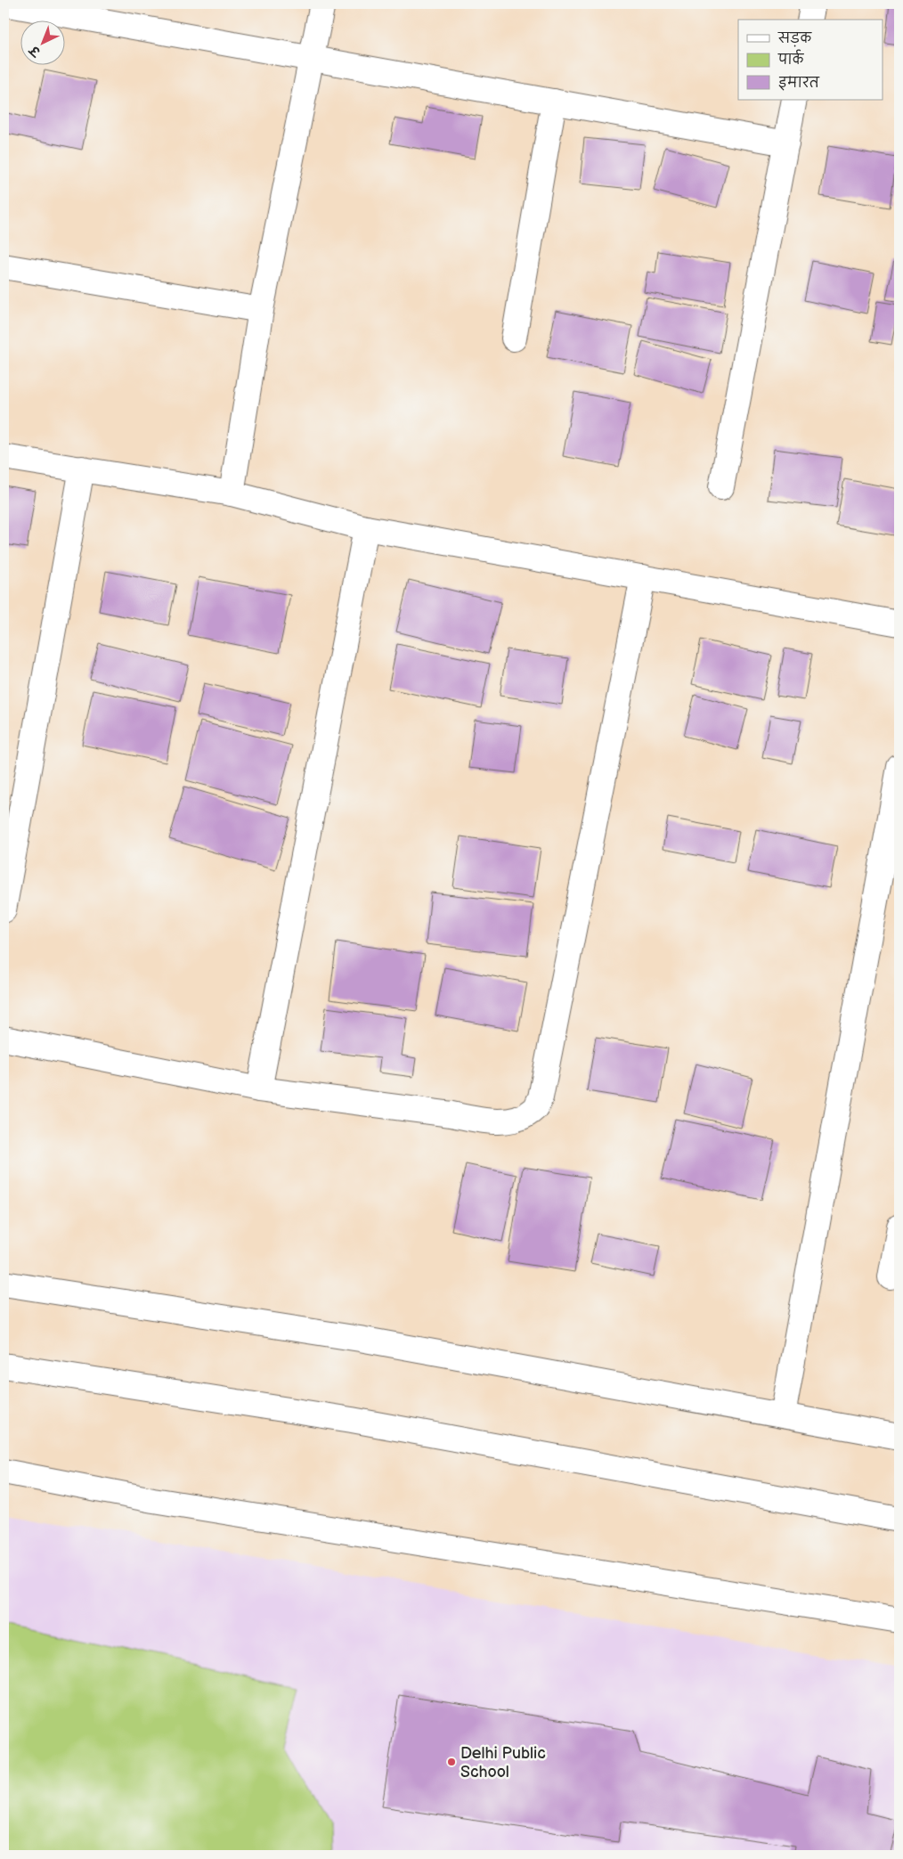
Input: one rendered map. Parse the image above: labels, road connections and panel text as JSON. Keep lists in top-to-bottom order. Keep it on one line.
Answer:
{"places":["Delhi Public School"],"legend":["सड़क","पार्क","इमारत"],"north":"bottom left"}
